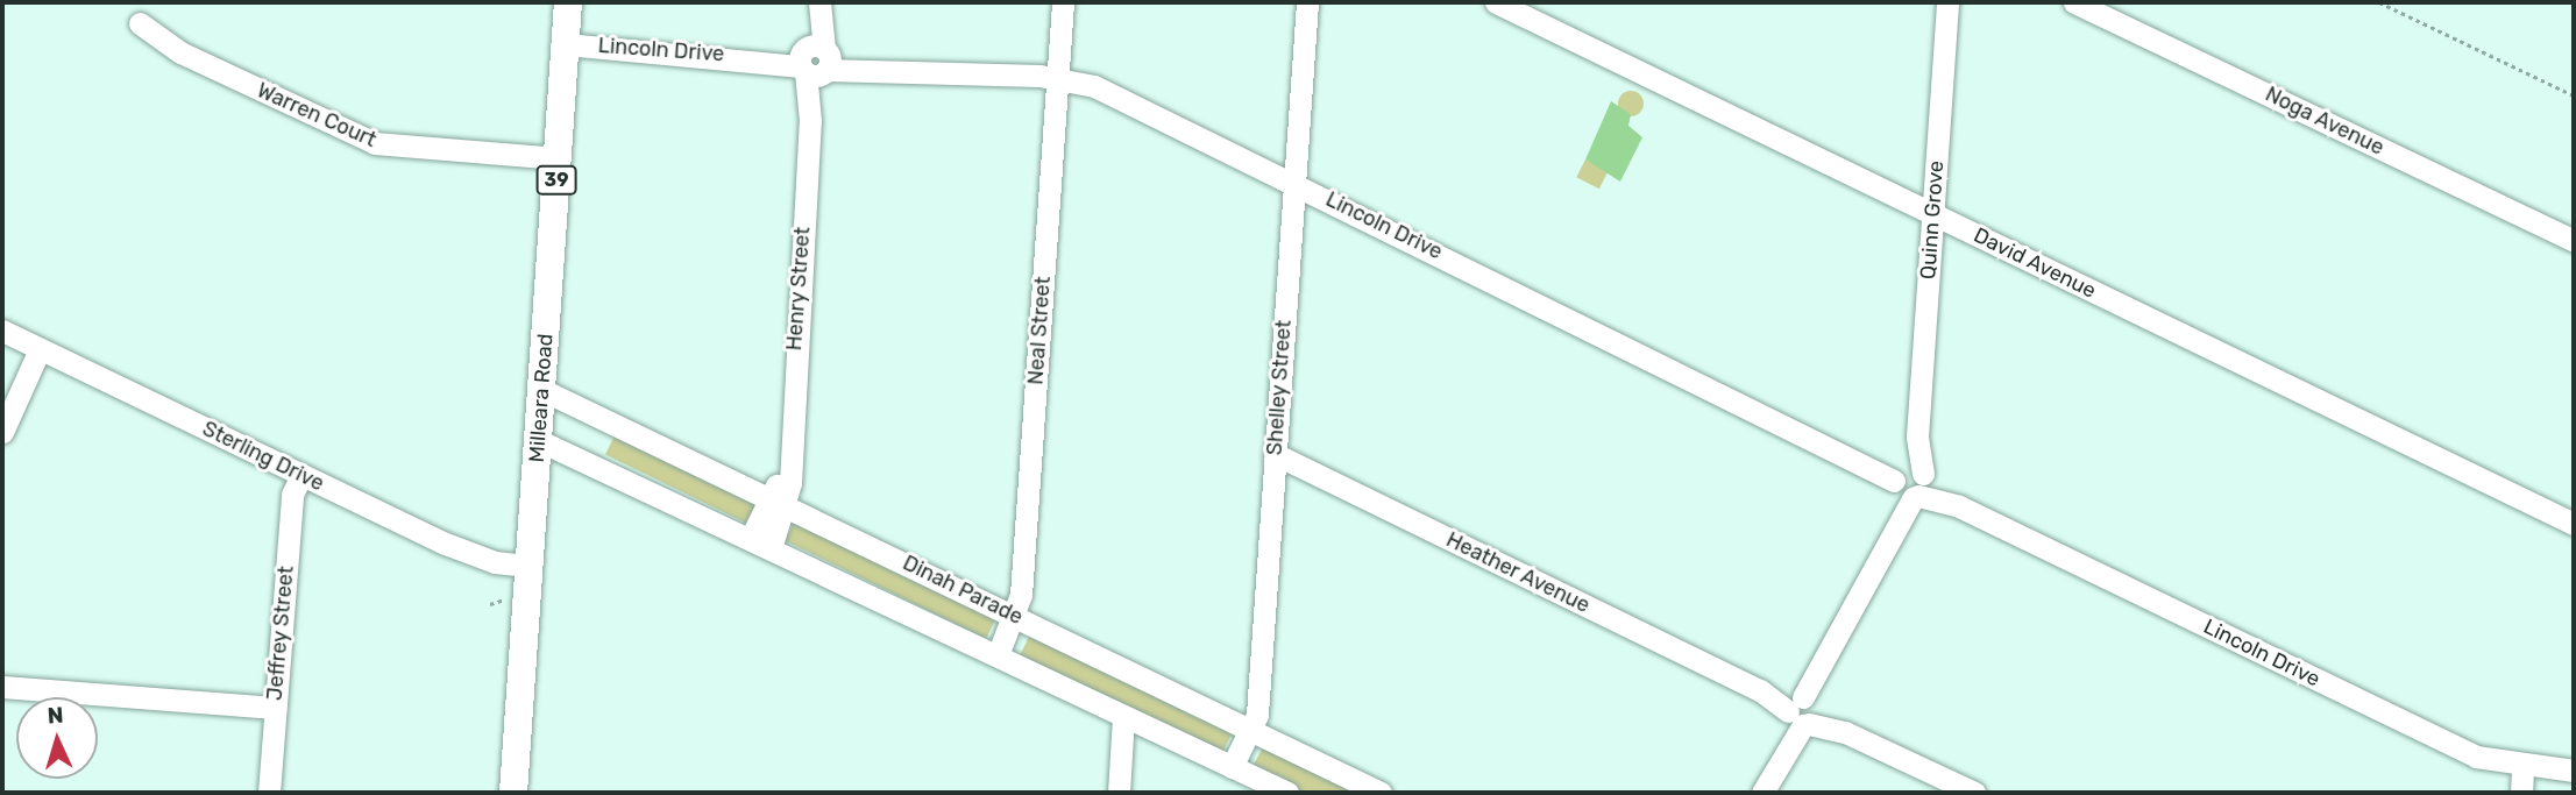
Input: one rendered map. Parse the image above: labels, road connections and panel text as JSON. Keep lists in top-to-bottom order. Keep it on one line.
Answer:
{"streets":{"main road":["39","Milleara Road"],"street":["Lincoln Drive","Warren Court","Noga Avenue","Quinn Grove","David Avenue","Henry Street","Neal Street","Shelley Street","Sterling Drive","Heather Avenue","Dinah Parade","Jeffrey Street"]},"crossings":[["Lincoln Drive","Quinn Grove"],["Lincoln Drive","Henry Street"],["Lincoln Drive","Neal Street"],["Lincoln Drive","Shelley Street"],["Lincoln Drive","Milleara Road"],["Warren Court","Milleara Road"],["Quinn Grove","David Avenue"],["Quinn Grove","Heather Avenue"],["Henry Street","Dinah Parade"],["Neal Street","Dinah Parade"],["Shelley Street","Heather Avenue"],["Shelley Street","Dinah Parade"],["Milleara Road","Sterling Drive"],["Milleara Road","Dinah Parade"],["Sterling Drive","Jeffrey Street"]],"north":"top"}
